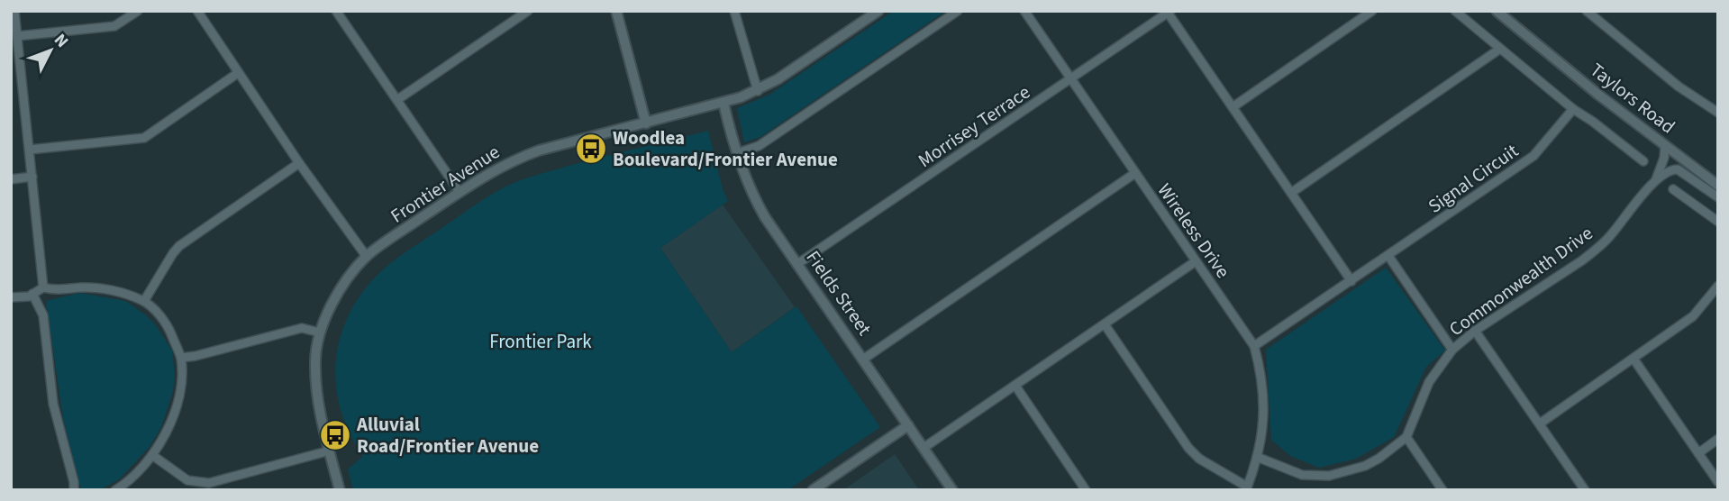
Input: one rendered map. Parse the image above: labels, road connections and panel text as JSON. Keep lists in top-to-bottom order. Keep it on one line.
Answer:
{"streets":{"street":["Taylors Road","Morrisey Terrace","Signal Circuit","Frontier Avenue","Wireless Drive","Commonwealth Drive","Fields Street"]},"crossings":[["Taylors Road","Commonwealth Drive"],["Morrisey Terrace","Wireless Drive"],["Morrisey Terrace","Fields Street"],["Signal Circuit","Wireless Drive"],["Frontier Avenue","Fields Street"],["Wireless Drive","Commonwealth Drive"]],"parks":["Frontier Park"],"places":{"bus stop":["Woodlea Boulevard/Frontier Avenue","Alluvial Road/Frontier Avenue"]},"north":"top right"}
